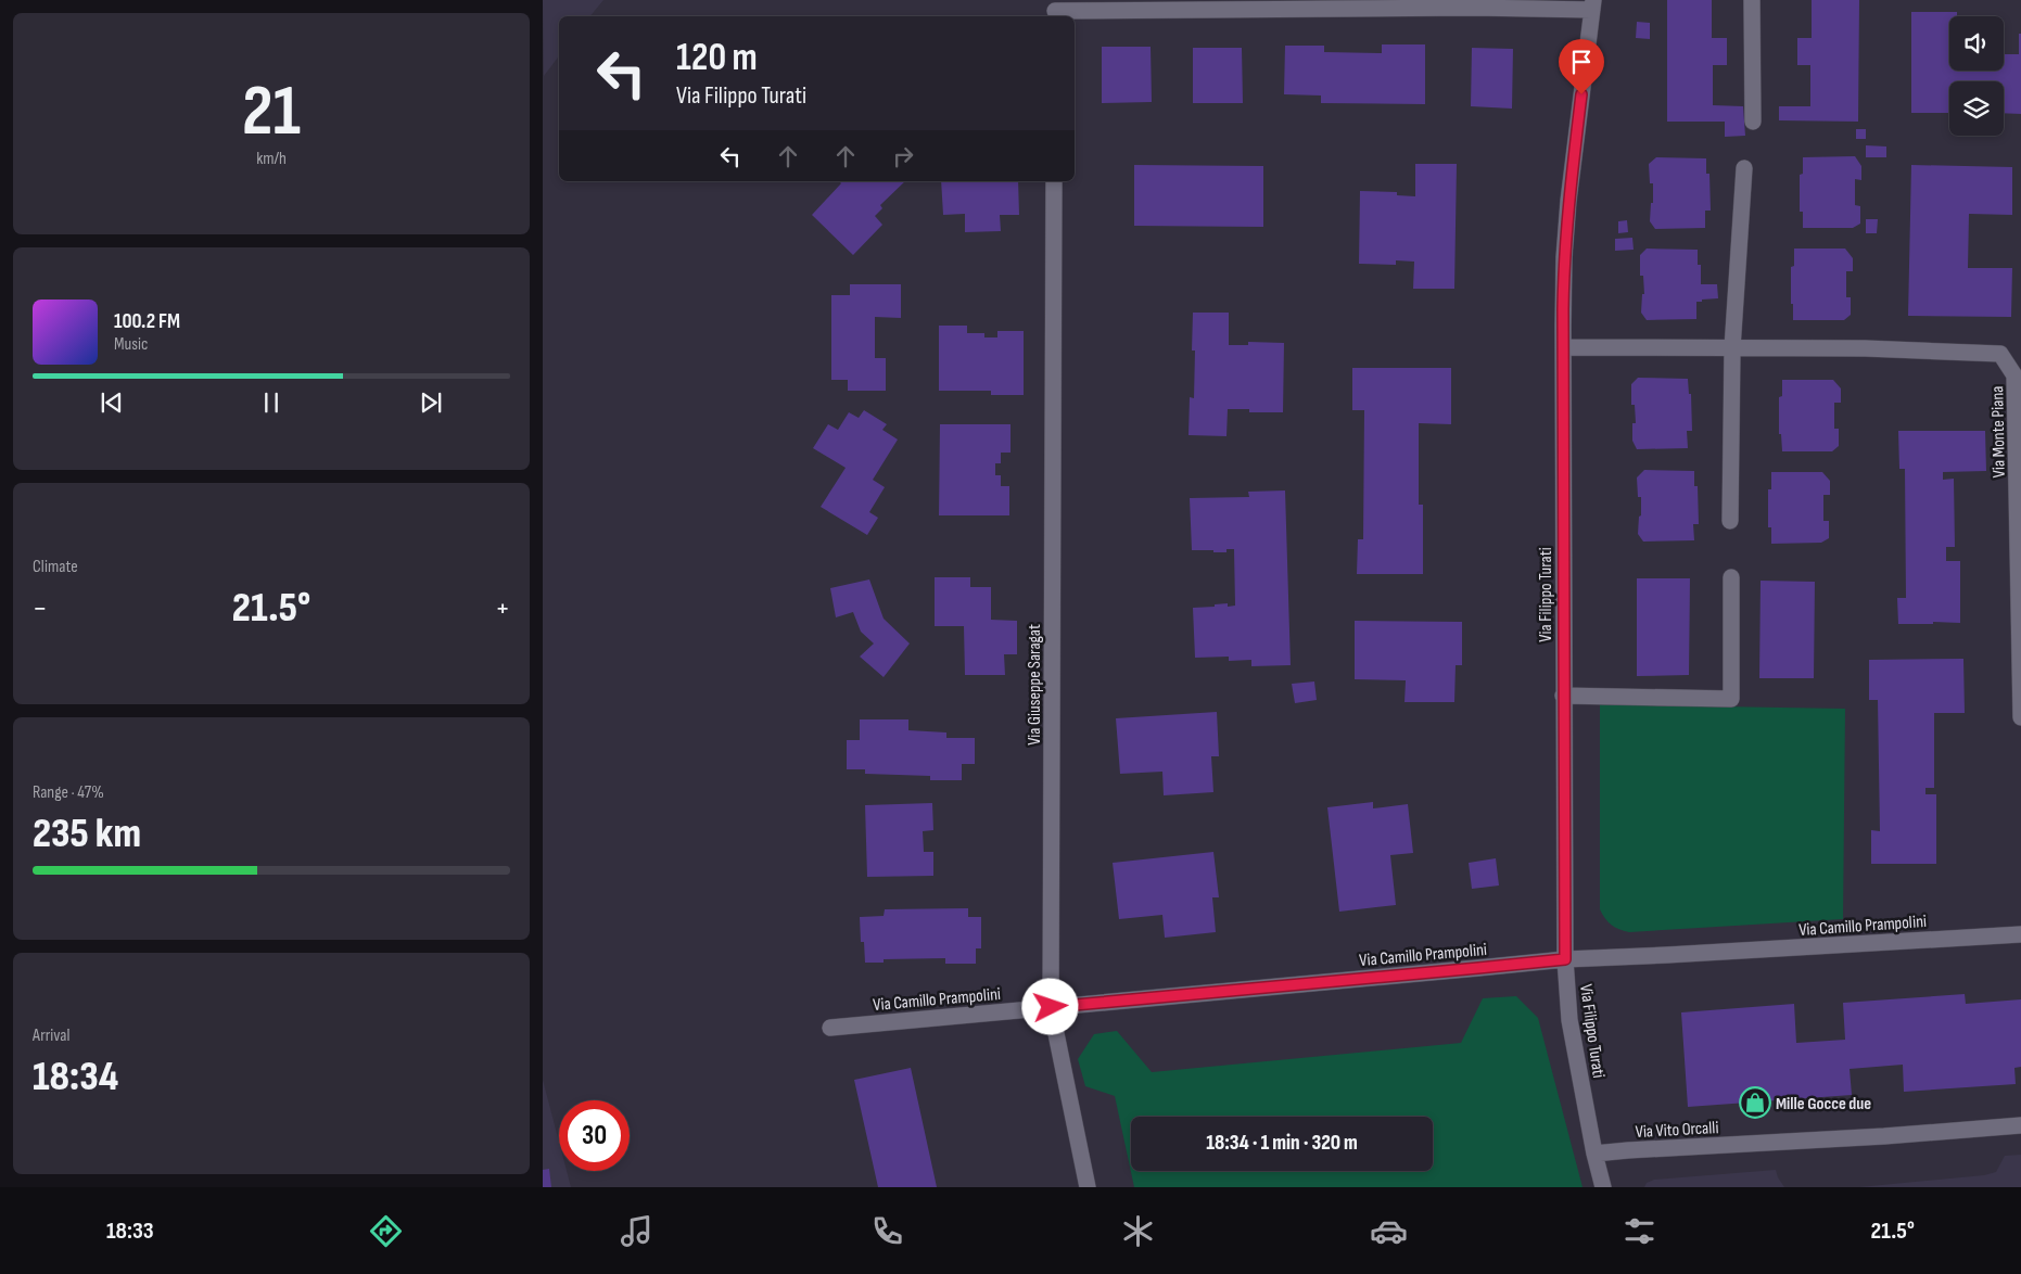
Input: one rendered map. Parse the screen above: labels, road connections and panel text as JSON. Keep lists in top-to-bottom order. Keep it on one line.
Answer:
{"streets":{"street":["Via Monte Piana","Via Filippo Turati","Via Giuseppe Saragat","Via Camillo Prampolini","Via Vito Orcalli"]},"crossings":[["Via Monte Piana","Via Filippo Turati"],["Via Filippo Turati","Via Camillo Prampolini"],["Via Filippo Turati","Via Vito Orcalli"],["Via Giuseppe Saragat","Via Camillo Prampolini"]],"places":{"shop":["Mille Gocce due"]},"page":{"tile":[["21","km/h"],"Climate",["Range · 47%","235 km"],["Arrival","18:34"]],"turn":["120 m","Via Filippo Turati"],"song":["100.2 FM","Music"],"heat":["−","21.5°","+"],"limit":"30","trip":"18:34 · 1 min · 320 m","tabs":["18:33","21.5°"]}}
